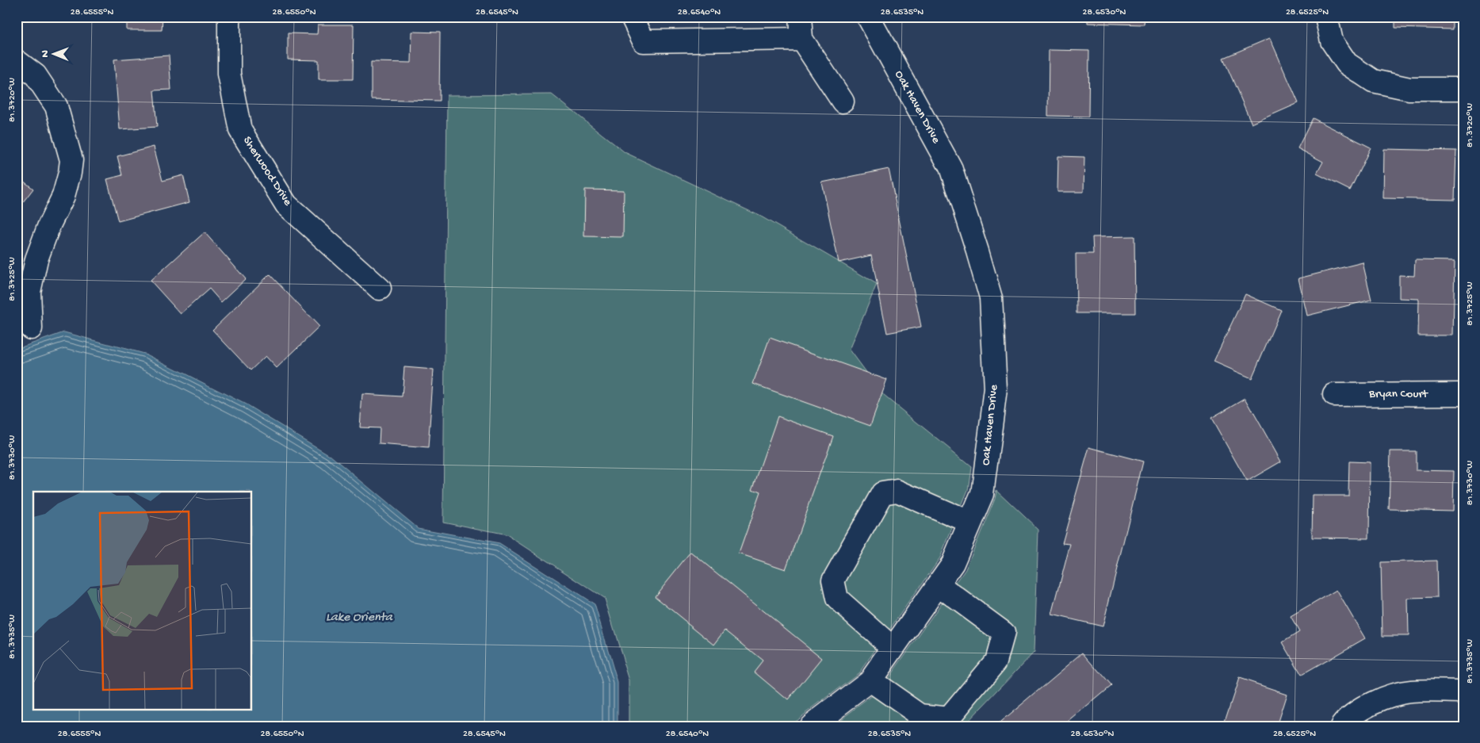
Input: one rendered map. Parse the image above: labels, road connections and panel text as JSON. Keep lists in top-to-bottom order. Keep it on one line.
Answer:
{"streets":{"street":["Oak Haven Drive","Sherwood Drive","Bryan Court"]},"water":["Lake Orienta"],"north":"left","coordinates":["28.6555°N","28.6550°N","28.6545°N","28.6540°N","28.6535°N","28.6530°N","28.6525°N","81.3720°W","81.3725°W","81.3730°W","81.3735°W"]}
